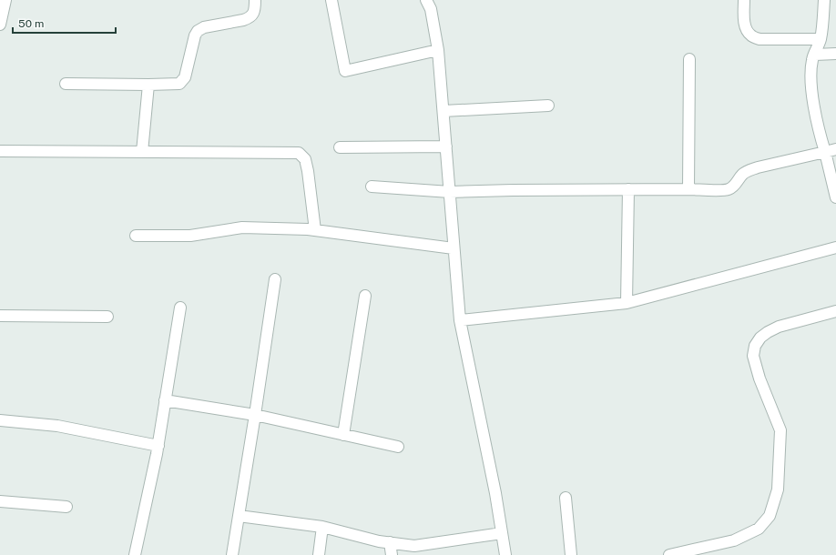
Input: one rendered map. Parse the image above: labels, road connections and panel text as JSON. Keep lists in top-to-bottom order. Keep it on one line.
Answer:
{"scale_bar":"50 m"}
